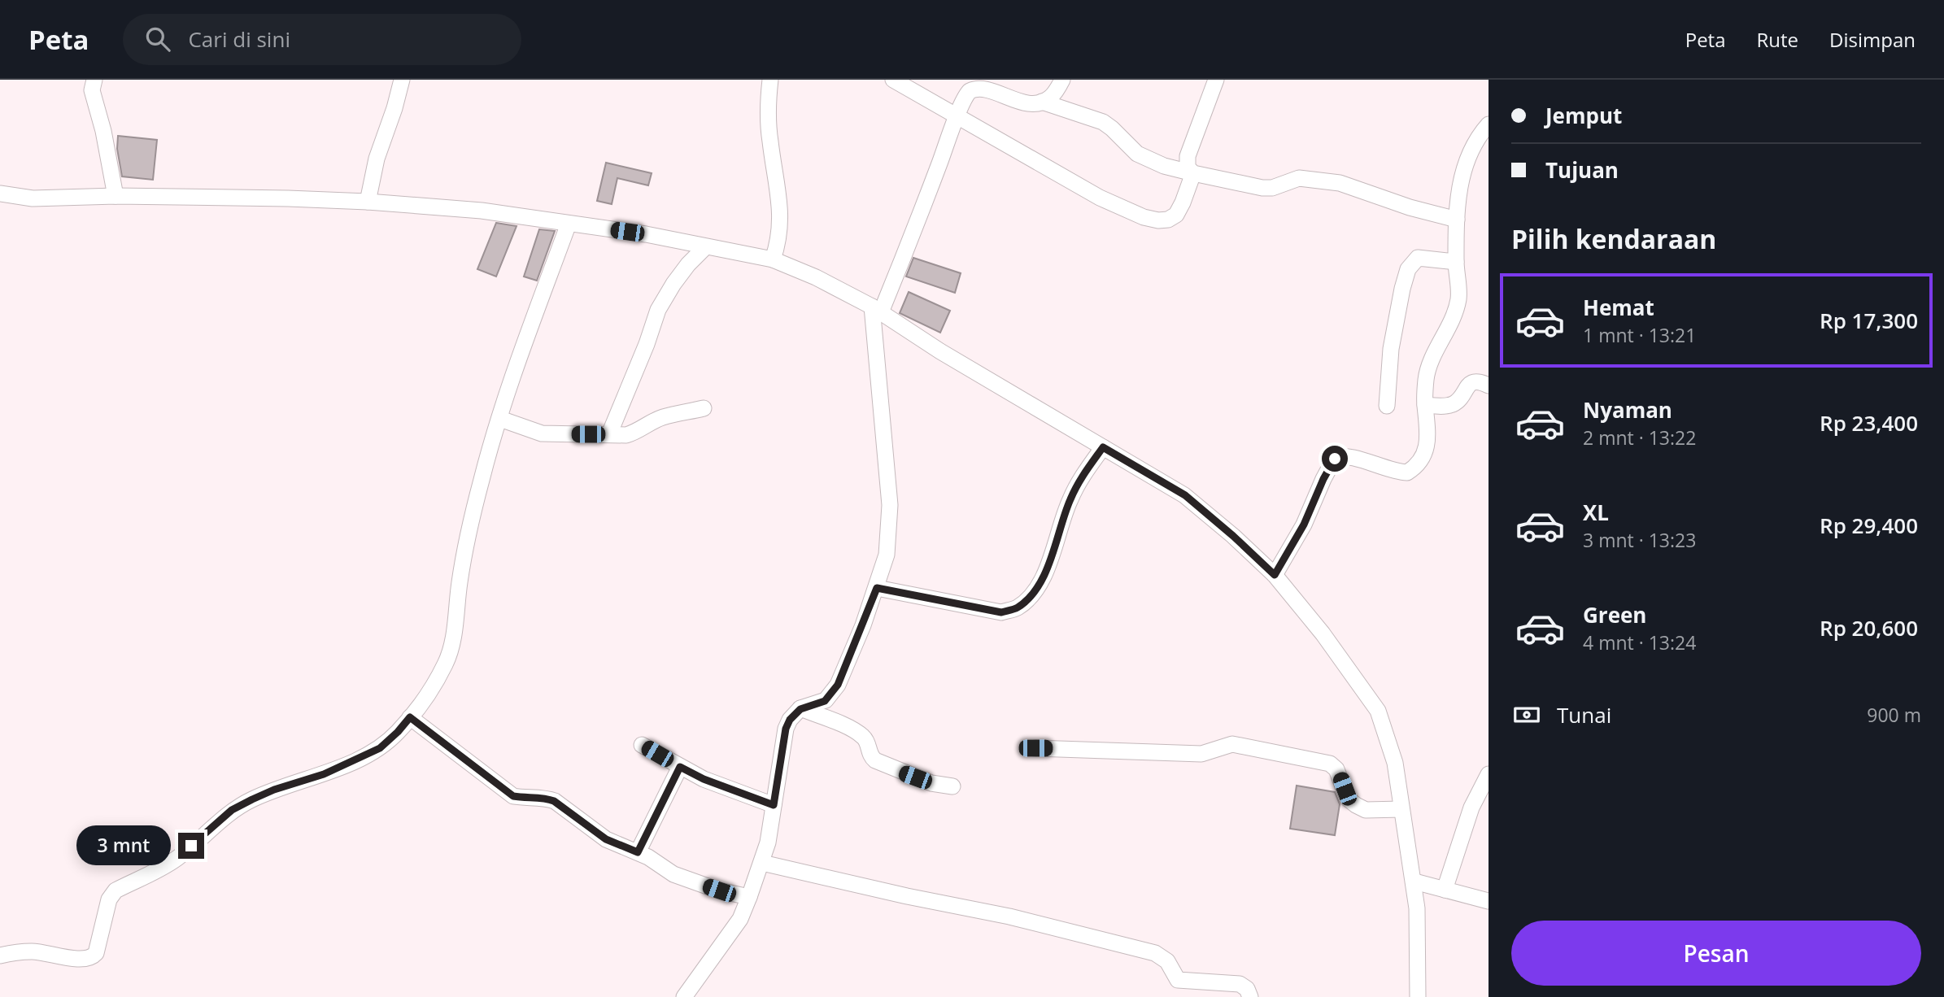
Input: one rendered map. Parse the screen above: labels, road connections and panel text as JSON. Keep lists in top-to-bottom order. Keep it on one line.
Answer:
{"page":{"header":"Peta","search":"Cari di sini","nav":["Peta","Rute","Disimpan"],"banner":["Jemput","Tujuan"],"heading":"Pilih kendaraan","list":[{"name":"Hemat","note":"1 mnt · 13:21","value":"Rp 17,300"},{"name":"Nyaman","note":"2 mnt · 13:22","value":"Rp 23,400"},{"name":"XL","note":"3 mnt · 13:23","value":"Rp 29,400"},{"name":"Green","note":"4 mnt · 13:24","value":"Rp 20,600"}],"pay":["Tunai","900 m"],"bubble":"3 mnt","buttons":"Pesan"}}
